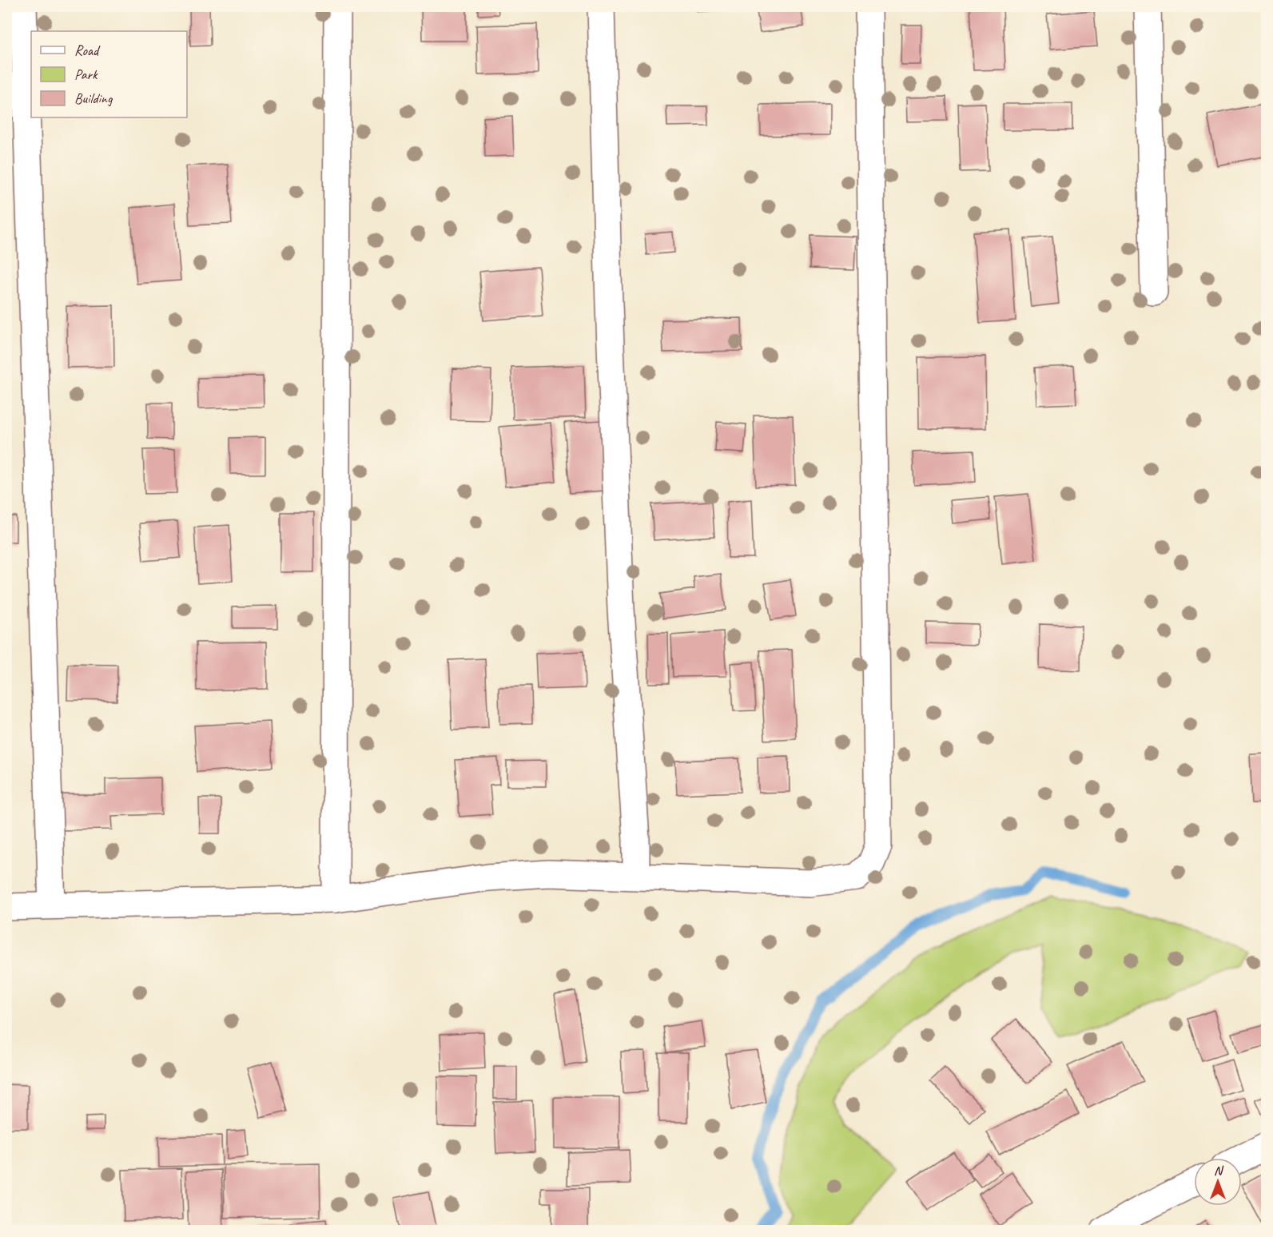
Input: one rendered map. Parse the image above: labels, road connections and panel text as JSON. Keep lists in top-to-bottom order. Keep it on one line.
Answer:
{"legend":["Road","Park","Building"],"north":"top"}
